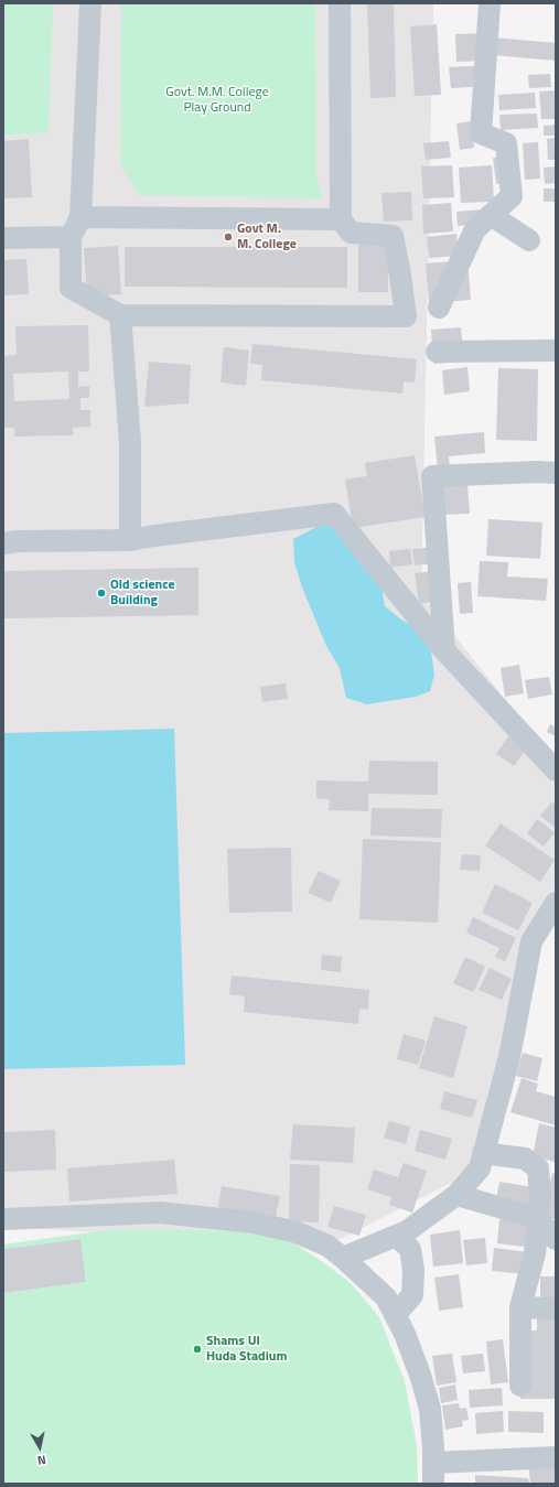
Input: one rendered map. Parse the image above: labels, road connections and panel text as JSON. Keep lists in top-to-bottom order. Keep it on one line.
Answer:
{"parks":["Govt. M.M. College Play Ground"],"places":["Govt M. M. College","Old science Building","Shams Ul Huda Stadium"],"north":"bottom"}
